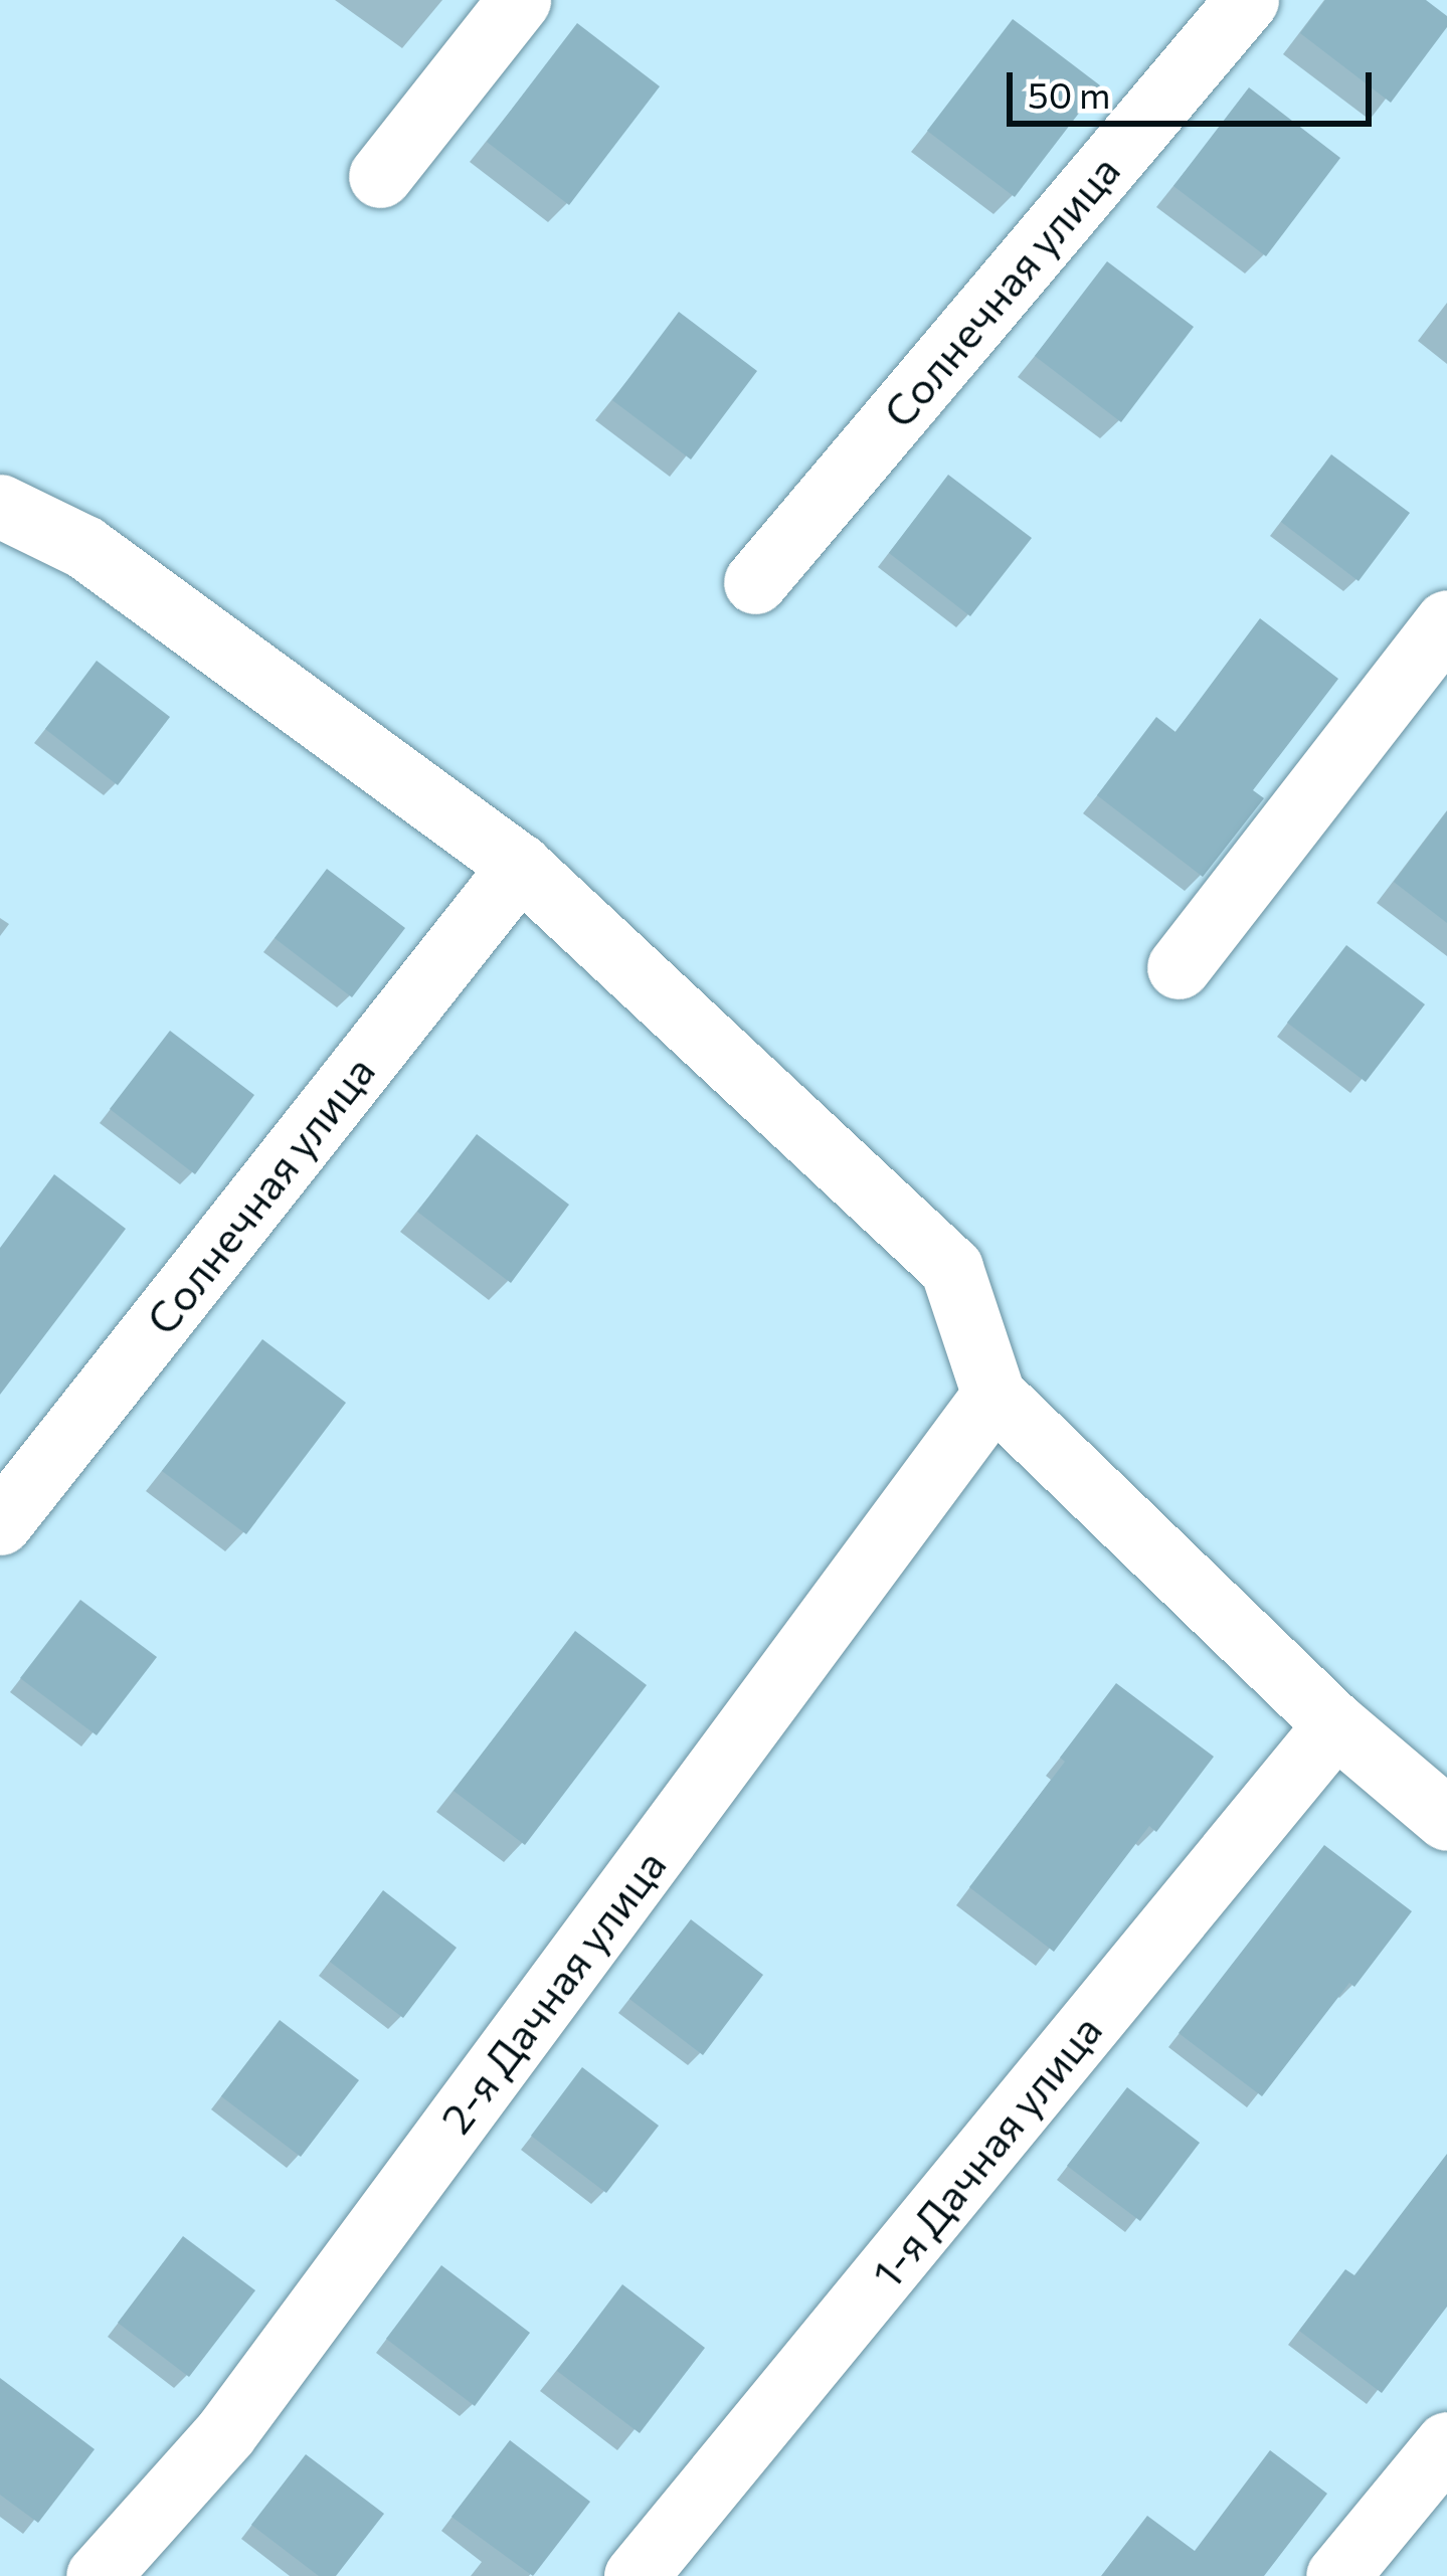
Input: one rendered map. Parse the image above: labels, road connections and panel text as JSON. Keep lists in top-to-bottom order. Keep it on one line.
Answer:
{"streets":{"street":["Солнечная улица","2-я Дачная улица","1-я Дачная улица"]},"scale_bar":"50 m"}
